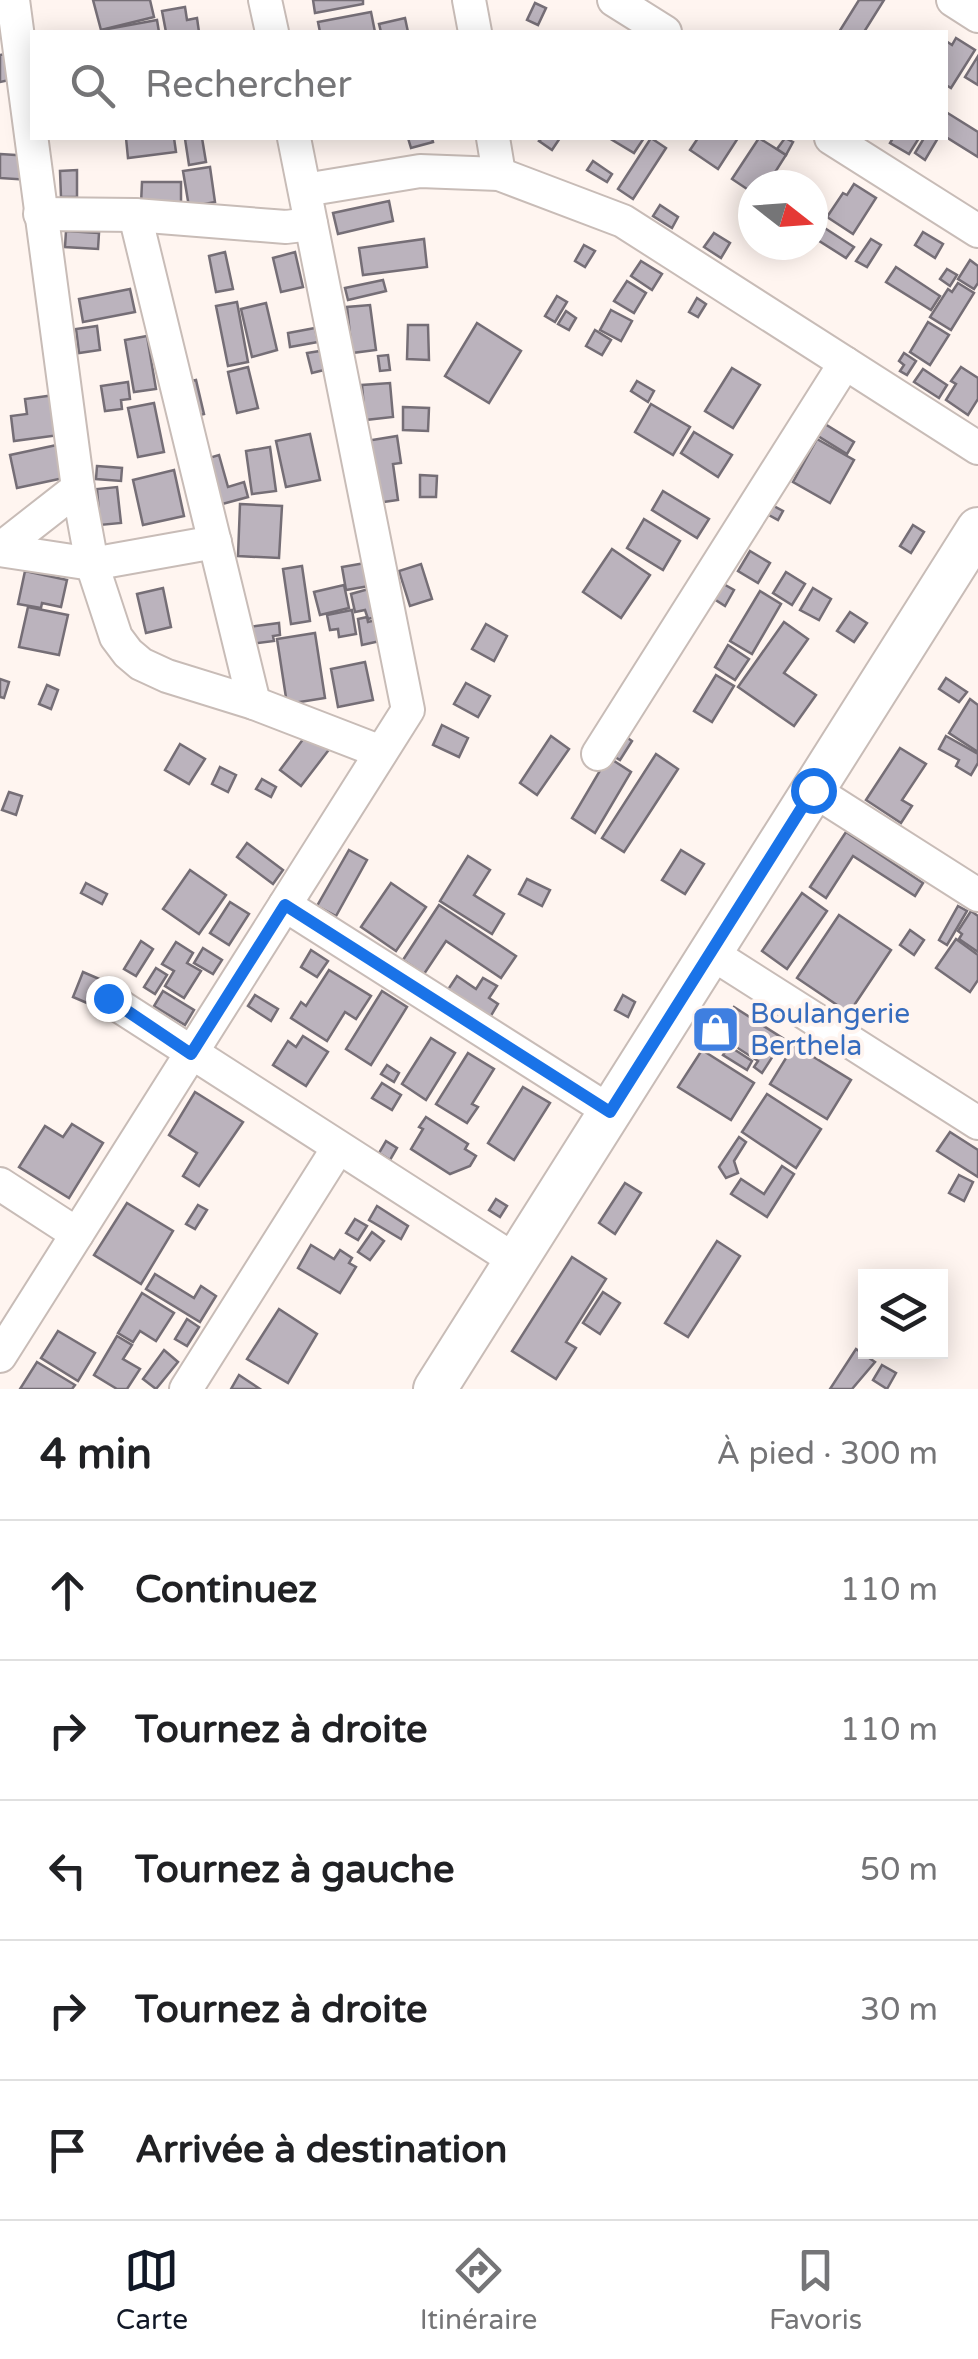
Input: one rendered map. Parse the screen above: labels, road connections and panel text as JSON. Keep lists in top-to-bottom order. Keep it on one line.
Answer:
{"places":{"shop":["Boulangerie Berthela"]},"north":"right","page":{"search":"Rechercher","heading":["4 min","À pied · 300 m"],"list":[["Continuez","110 m"],["Tournez à droite","110 m"],["Tournez à gauche","50 m"],["Tournez à droite","30 m"],"Arrivée à destination"],"nav":["Carte","Itinéraire","Favoris"]}}
